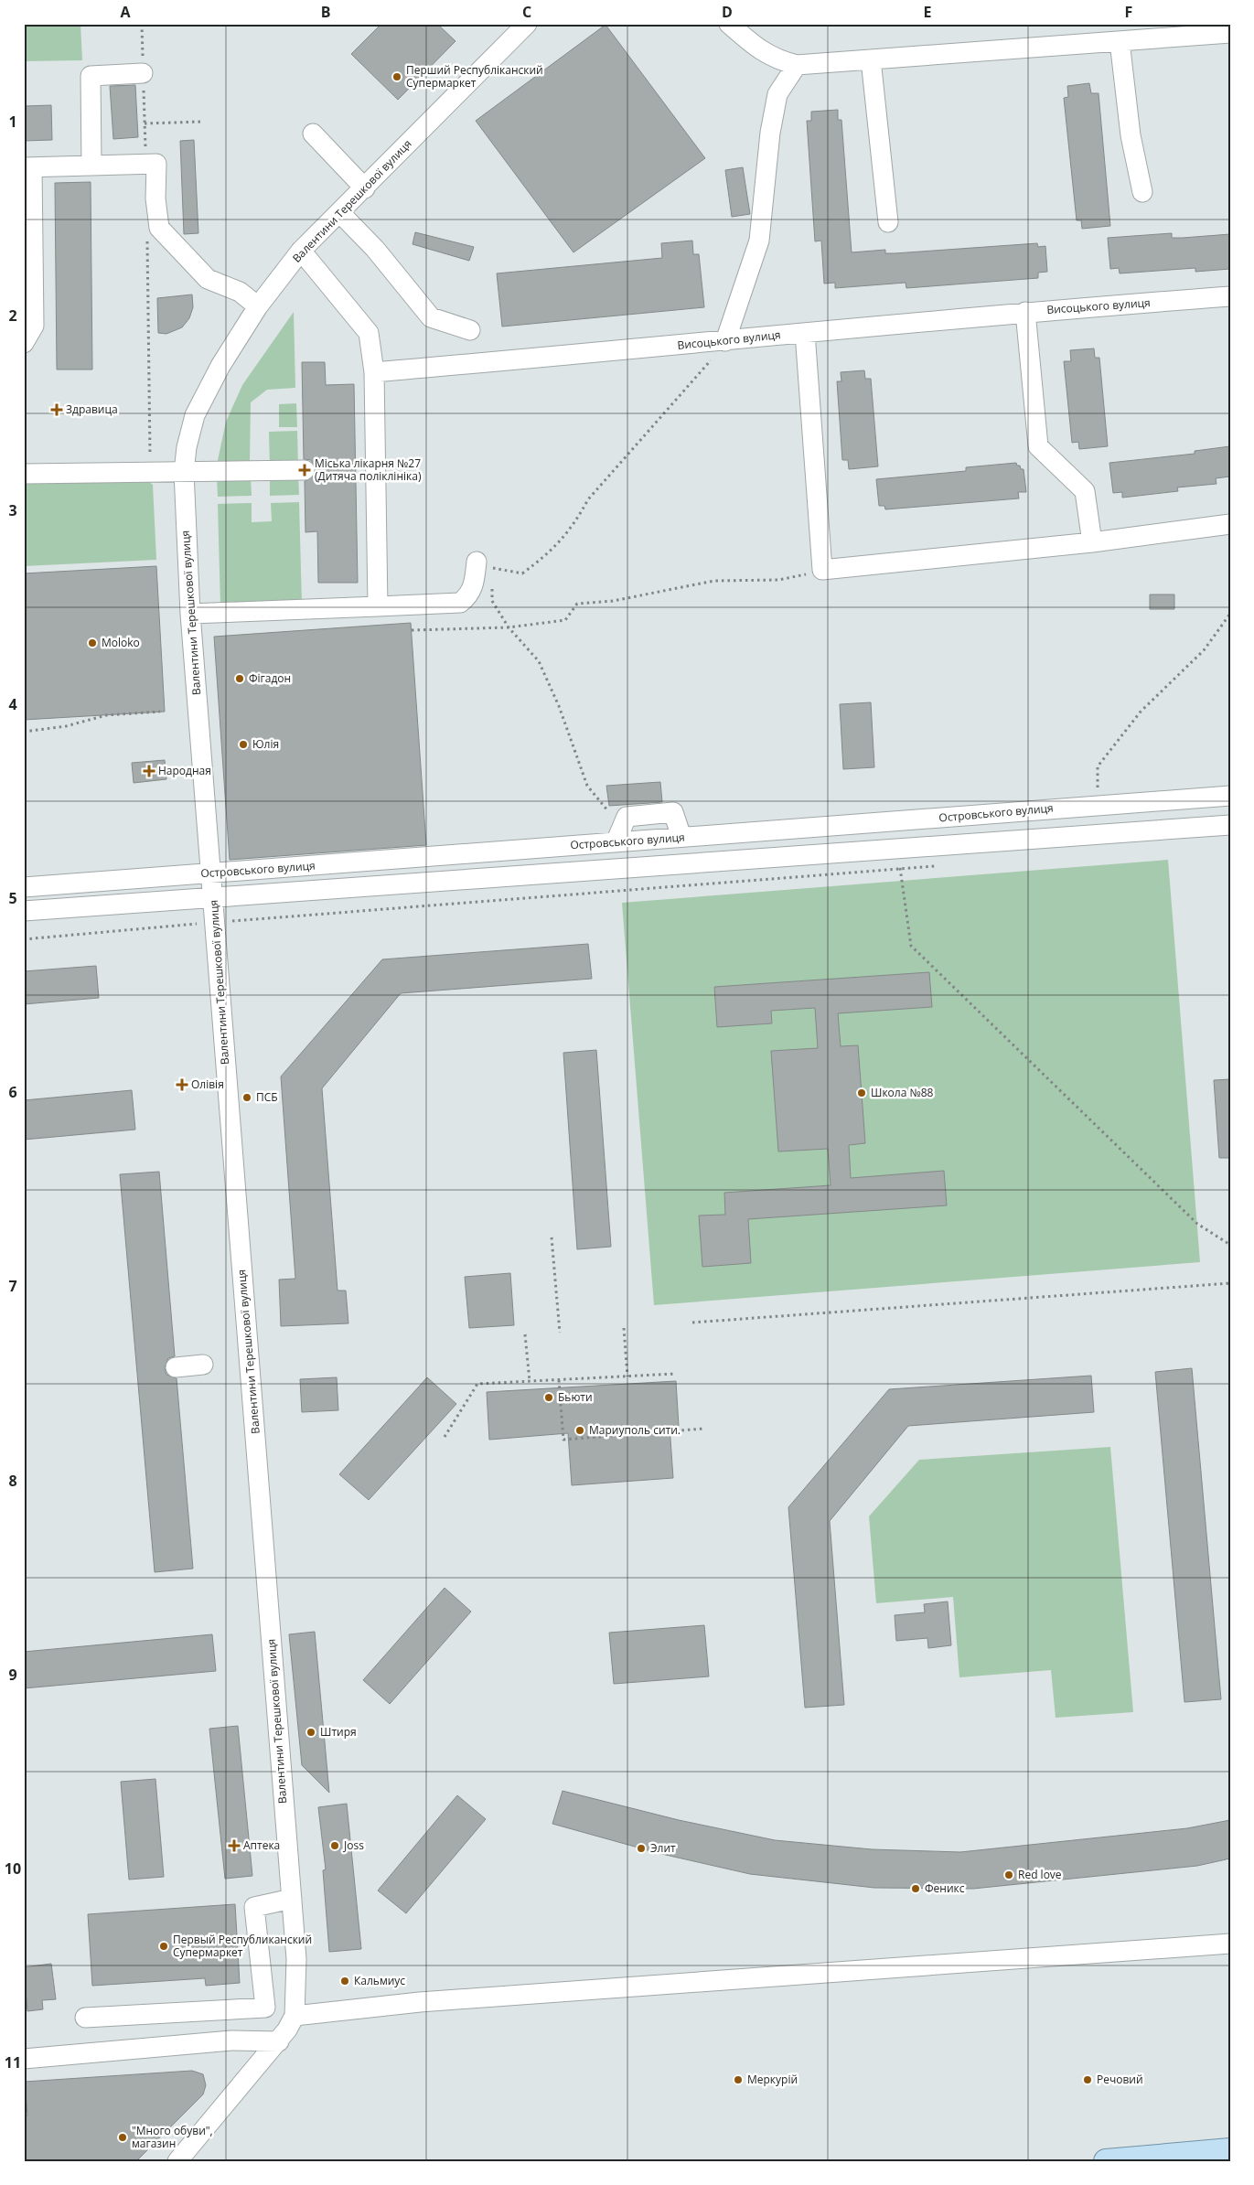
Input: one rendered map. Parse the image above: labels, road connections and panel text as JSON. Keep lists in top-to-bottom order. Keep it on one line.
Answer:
{"streets":{"street":["Валентини Терешкової вулиця","Висоцького вулиця","Островського вулиця"]},"crossings":[["Валентини Терешкової вулиця","Островського вулиця"]],"places":{"other":["Перший Республiканский Супермаркет","Moloko","Фігадон","Юлія","Школа №88","ПСБ","Бьюти","Мариуполь сити.","Штиря","Joss","Элит","Red love","Феникс","Первый Республиканский Супермаркет","Кальмиус","Меркурій","Речовий","\"Много обуви\", магазин"],"health":["Здравица","Міська лікарня №27 (Дитяча поліклініка)","Народная","Олівія","Аптека"]},"grid":{"columns":["A","B","C","D","E","F"],"rows":["1","2","3","4","5","6","7","8","9","10","11"]}}
